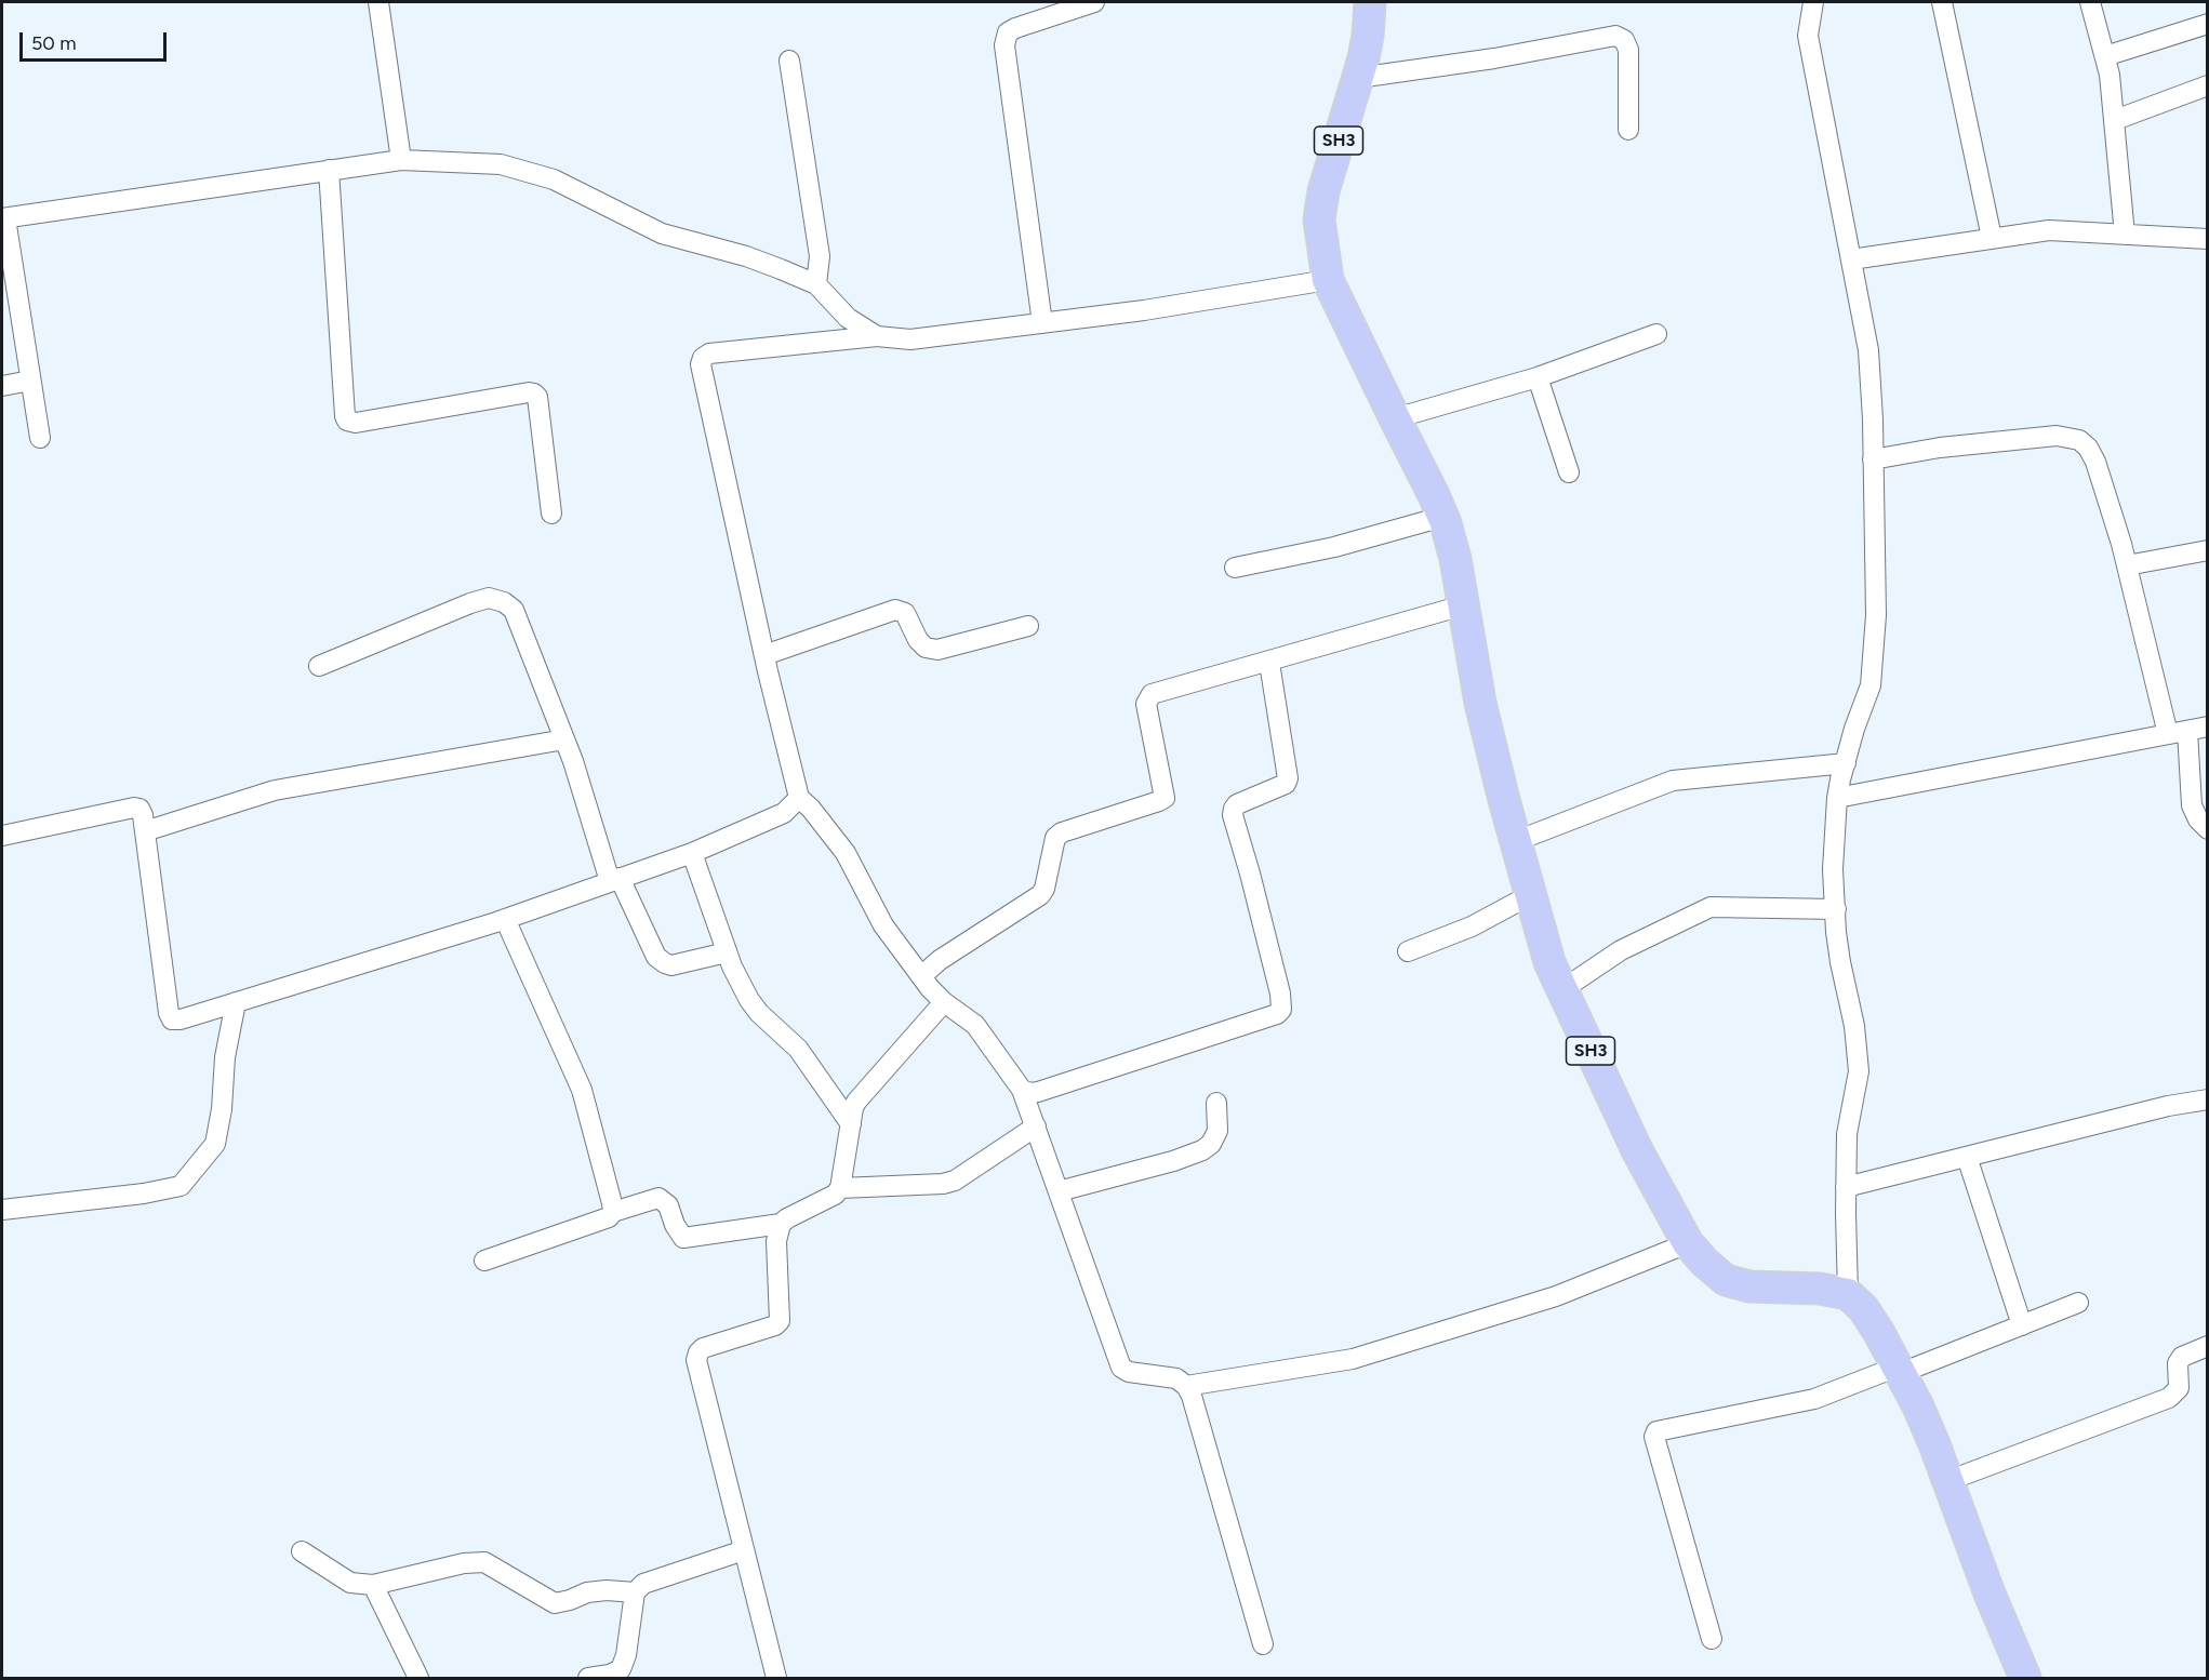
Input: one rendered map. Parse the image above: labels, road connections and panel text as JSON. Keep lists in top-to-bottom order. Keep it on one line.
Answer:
{"streets":{"main road":["SH3"]},"scale_bar":"50 m"}
